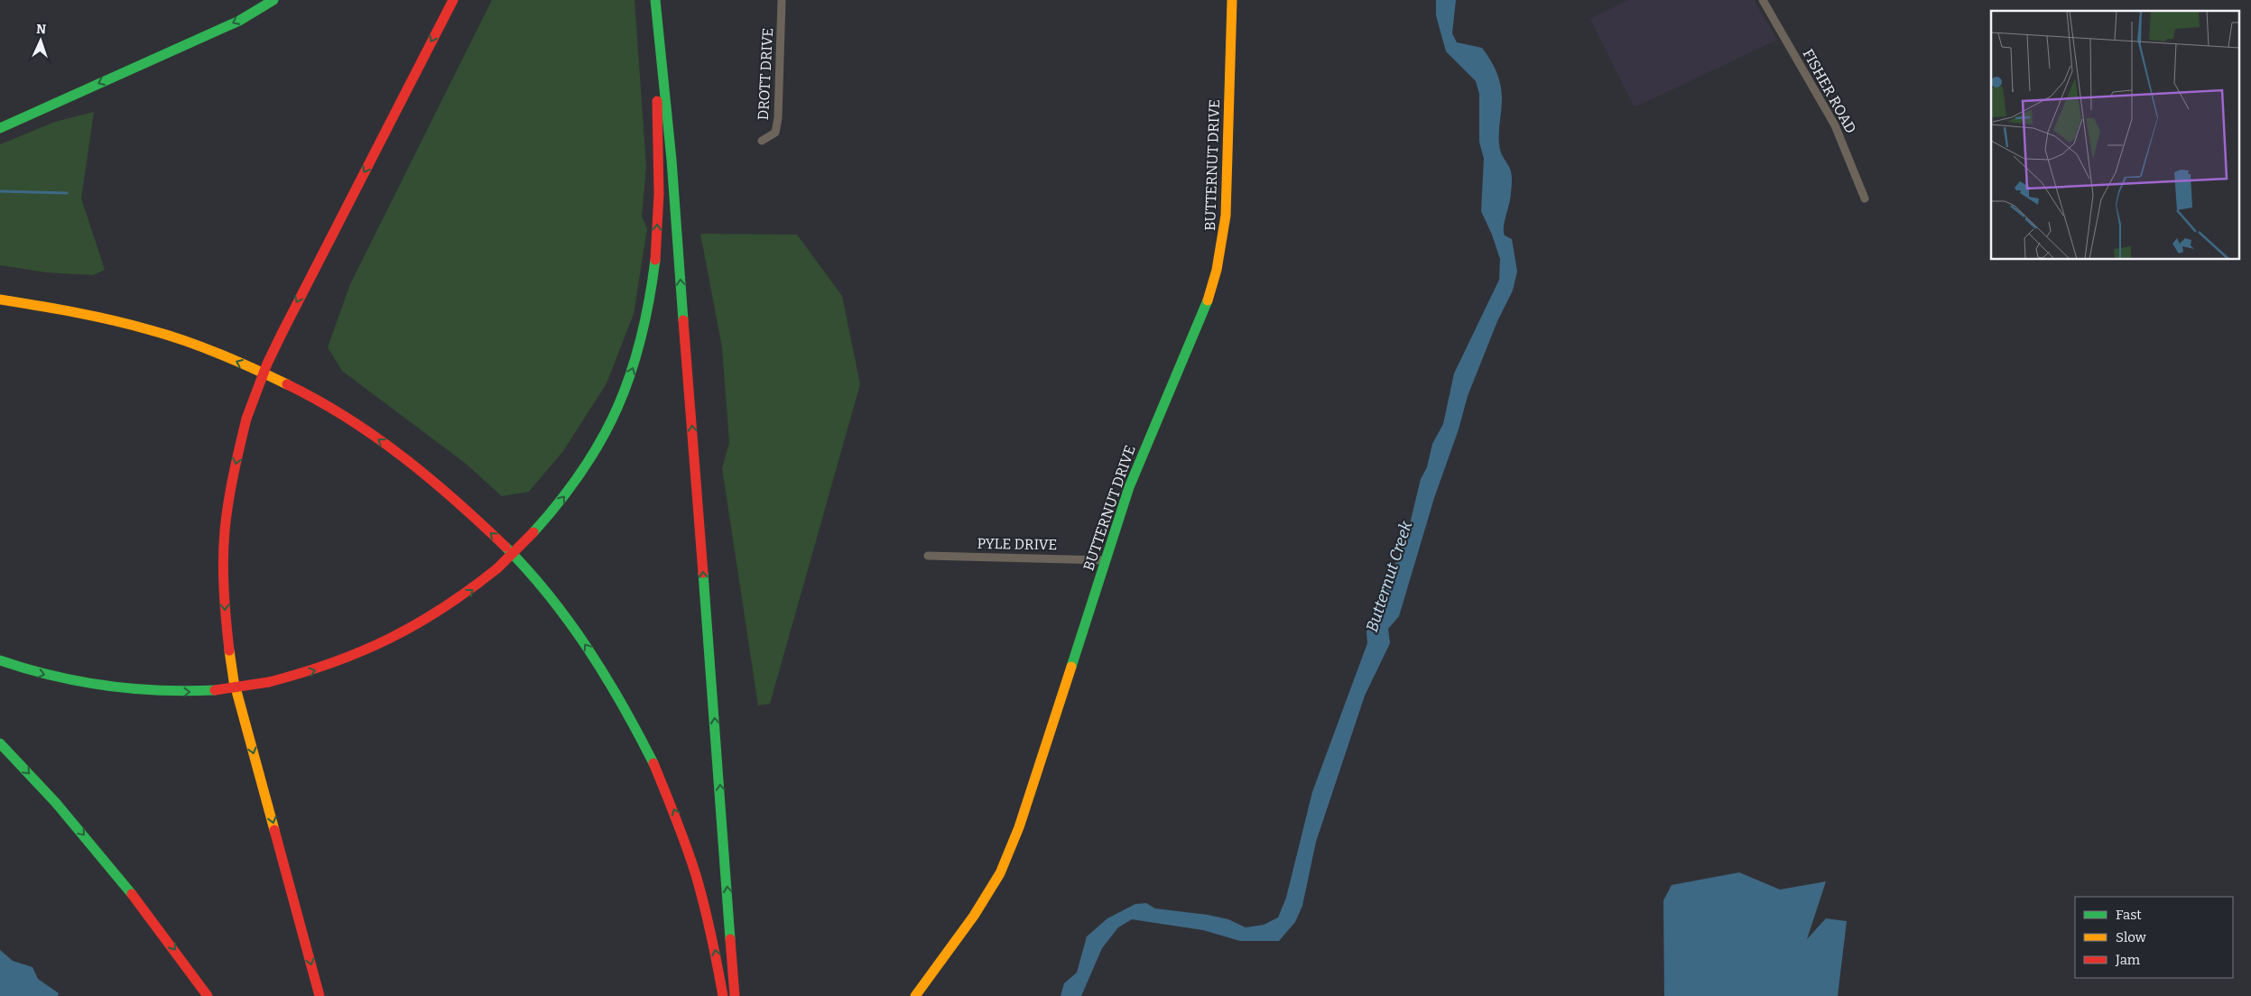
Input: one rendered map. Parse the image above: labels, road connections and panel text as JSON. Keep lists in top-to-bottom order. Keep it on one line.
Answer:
{"streets":{"main road":["BUTTERNUT DRIVE"],"street":["DROTT DRIVE","FISHER ROAD","PYLE DRIVE"]},"crossings":[["BUTTERNUT DRIVE","PYLE DRIVE"]],"water":["Butternut Creek"],"legend":["Fast","Slow","Jam"],"north":"top"}
